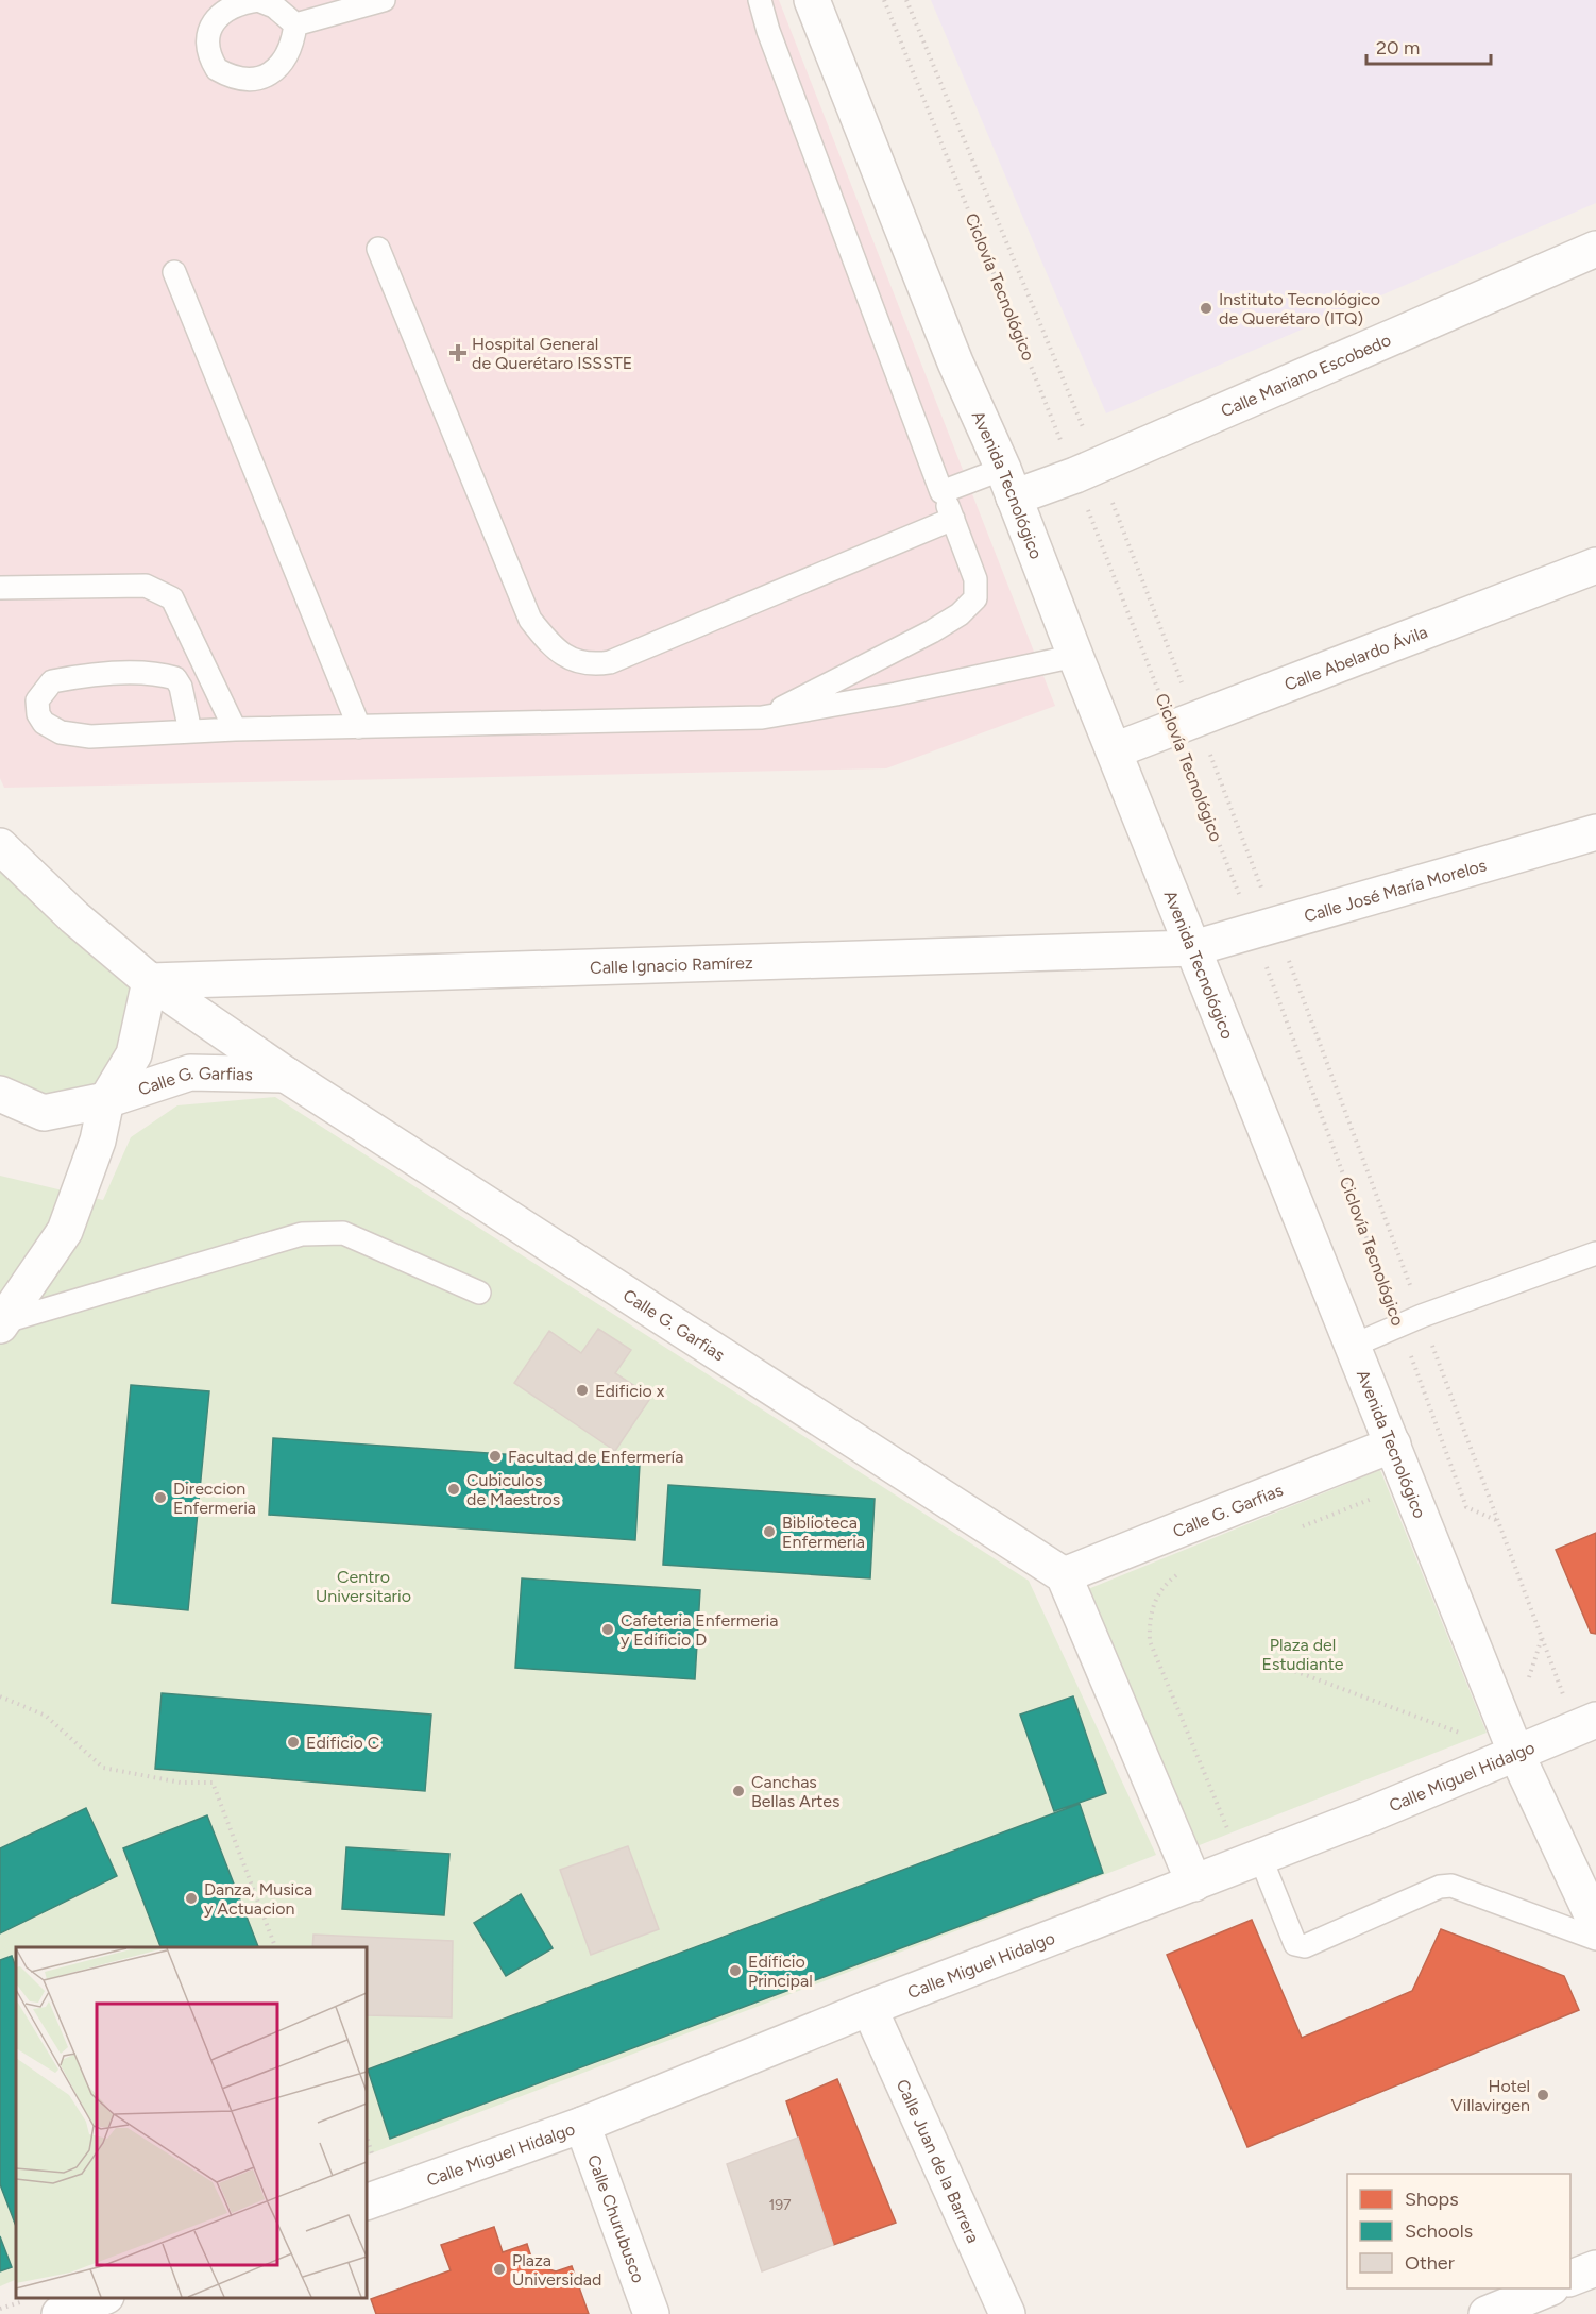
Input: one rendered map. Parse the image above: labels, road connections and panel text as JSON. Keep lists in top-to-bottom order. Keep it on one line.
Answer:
{"streets":{"street":["Calle Mariano Escobedo","Avenida Tecnológico","Calle Abelardo Ávila","Calle José María Morelos","Calle Ignacio Ramírez","Calle G. Garfias","Calle Miguel Hidalgo","Calle Juan de la Barrera","Calle Churubusco"],"path":["Ciclovía Tecnológico"]},"crossings":[["Ciclovía Tecnológico","Calle Mariano Escobedo"],["Ciclovía Tecnológico","Calle Abelardo Ávila"],["Ciclovía Tecnológico","Calle José María Morelos"],["Ciclovía Tecnológico","Calle Miguel Hidalgo"],["Calle Mariano Escobedo","Avenida Tecnológico"],["Avenida Tecnológico","Calle Abelardo Ávila"],["Avenida Tecnológico","Calle José María Morelos"],["Avenida Tecnológico","Calle Ignacio Ramírez"],["Avenida Tecnológico","Calle G. Garfias"],["Avenida Tecnológico","Calle Miguel Hidalgo"],["Calle José María Morelos","Calle Ignacio Ramírez"],["Calle Ignacio Ramírez","Calle G. Garfias"],["Calle Miguel Hidalgo","Calle Juan de la Barrera"],["Calle Miguel Hidalgo","Calle Churubusco"]],"parks":["Centro Universitario","Plaza del Estudiante"],"places":{"other":["Instituto Tecnológico de Querétaro (ITQ)","Edificio x","Facultad de Enfermería","Cubiculos de Maestros","Direccion Enfermeria","Biblioteca Enfermeria","Cafeteria Enfermeria y Edificio D","Edificio C","Canchas Bellas Artes","Danza, Musica y Actuacion","Edificio Principal","Hotel Villavirgen","Plaza Universidad"],"health":["Hospital General de Querétaro ISSSTE"]},"house_numbers":["197"],"legend":["Shops","Schools","Other"],"scale_bar":"20 m"}
